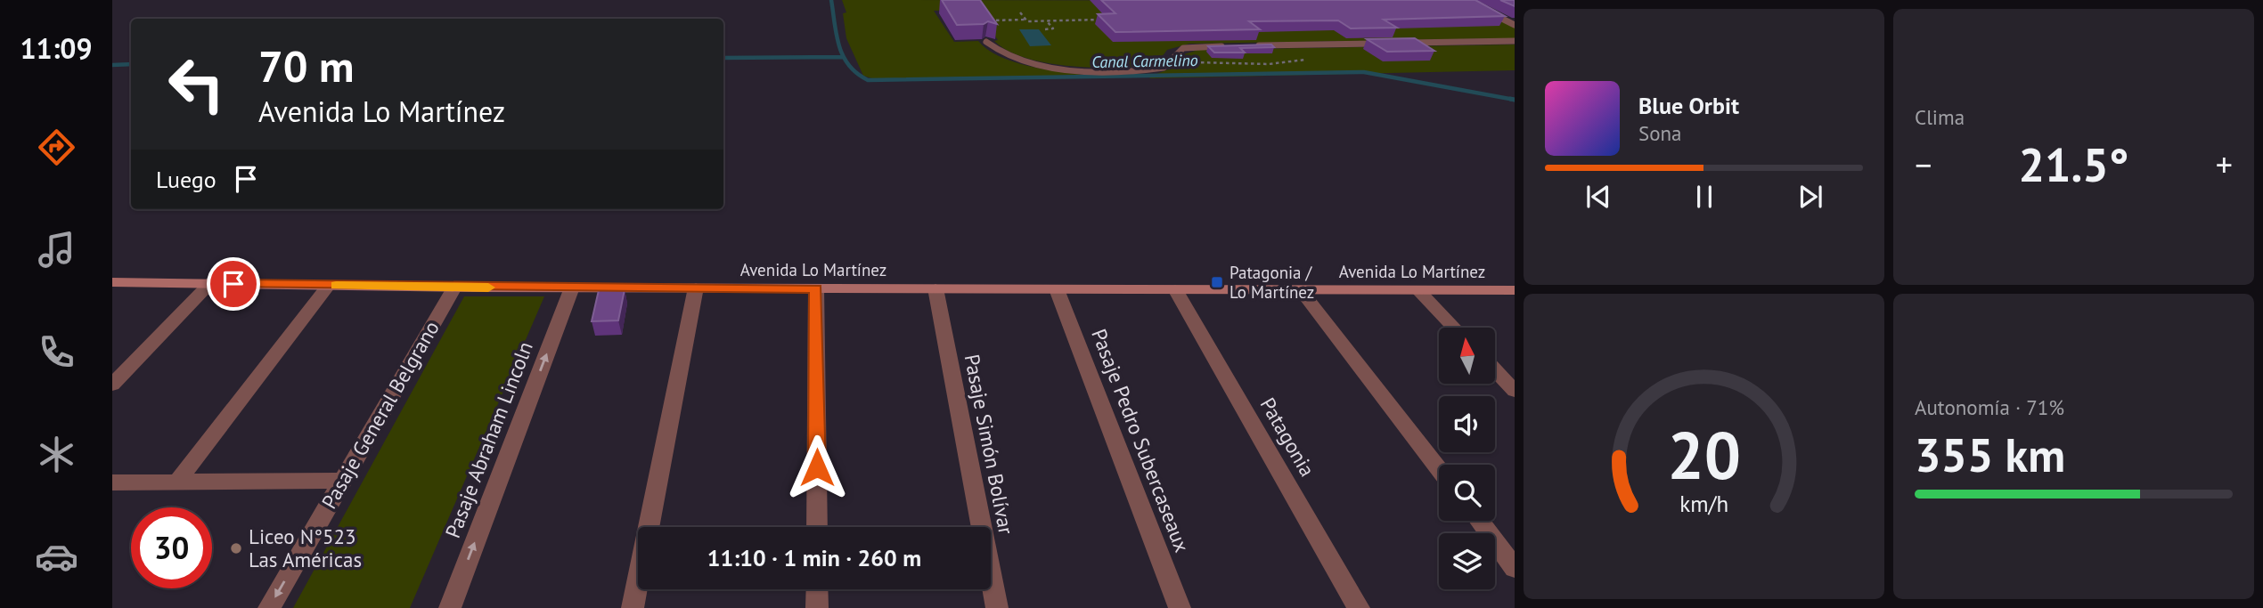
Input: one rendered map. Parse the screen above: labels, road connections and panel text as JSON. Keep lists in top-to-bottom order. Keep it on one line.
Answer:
{"streets":{"main road":["Avenida Lo Martínez"],"street":["Pasaje General Belgrano","Patagonia","Pasaje Abraham Lincoln","Pasaje Pedro Subercaseaux","Pasaje Simón Bolívar"]},"crossings":[["Avenida Lo Martínez","Pasaje General Belgrano"],["Avenida Lo Martínez","Patagonia"],["Avenida Lo Martínez","Pasaje Abraham Lincoln"],["Avenida Lo Martínez","Pasaje Pedro Subercaseaux"],["Avenida Lo Martínez","Pasaje Simón Bolívar"]],"one_way":["Pasaje Abraham Lincoln"],"water":["Canal Carmelino"],"places":{"transit":["Patagonia / Lo Martínez"],"other":["Liceo N°523 Las Américas"]},"north":"top","page":{"tabs":"11:09","tile":["Clima",["Autonomía · 71%","355 km"]],"turn":["70 m","Avenida Lo Martínez"],"song":["Blue Orbit","Sona"],"heat":["−","21.5°","+"],"then":"Luego","limit":"30","trip":"11:10 · 1 min · 260 m","gauge":["20","km/h"]}}
